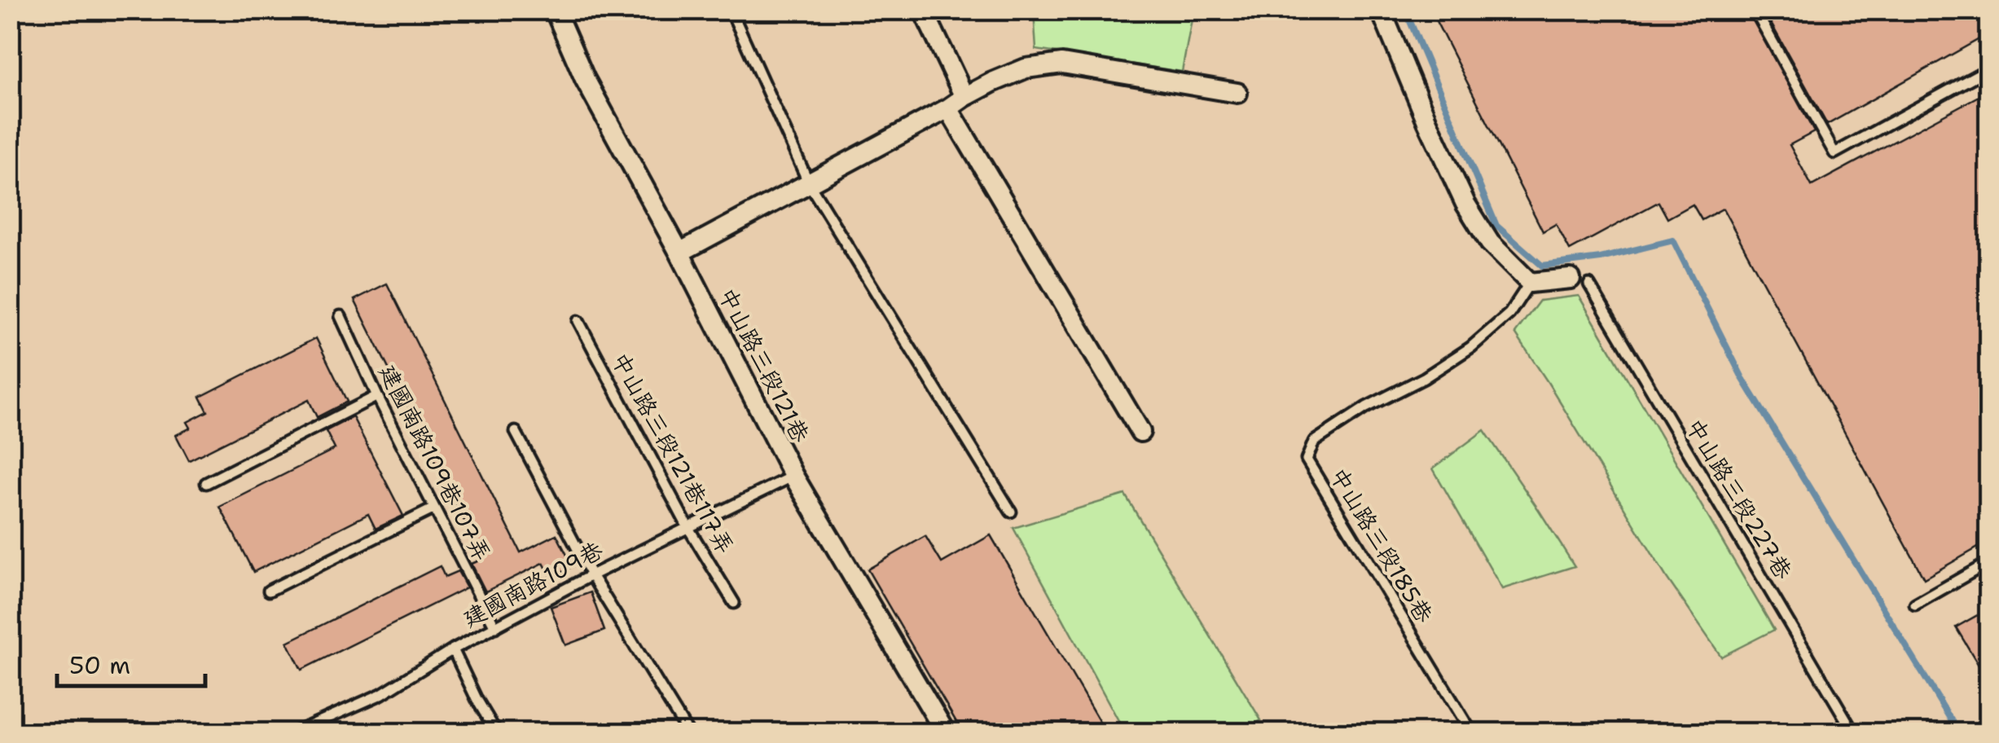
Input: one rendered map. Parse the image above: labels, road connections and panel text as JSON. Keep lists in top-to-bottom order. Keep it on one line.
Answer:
{"streets":{"street":["中山路三段121巷"],"lane":["中山路三段121巷117弄","建國南路109巷107弄","中山路三段227巷","中山路三段185巷","建國南路109巷"]},"crossings":[["中山路三段121巷","建國南路109巷"],["中山路三段121巷117弄","建國南路109巷"],["建國南路109巷107弄","建國南路109巷"]],"scale_bar":"50 m"}
